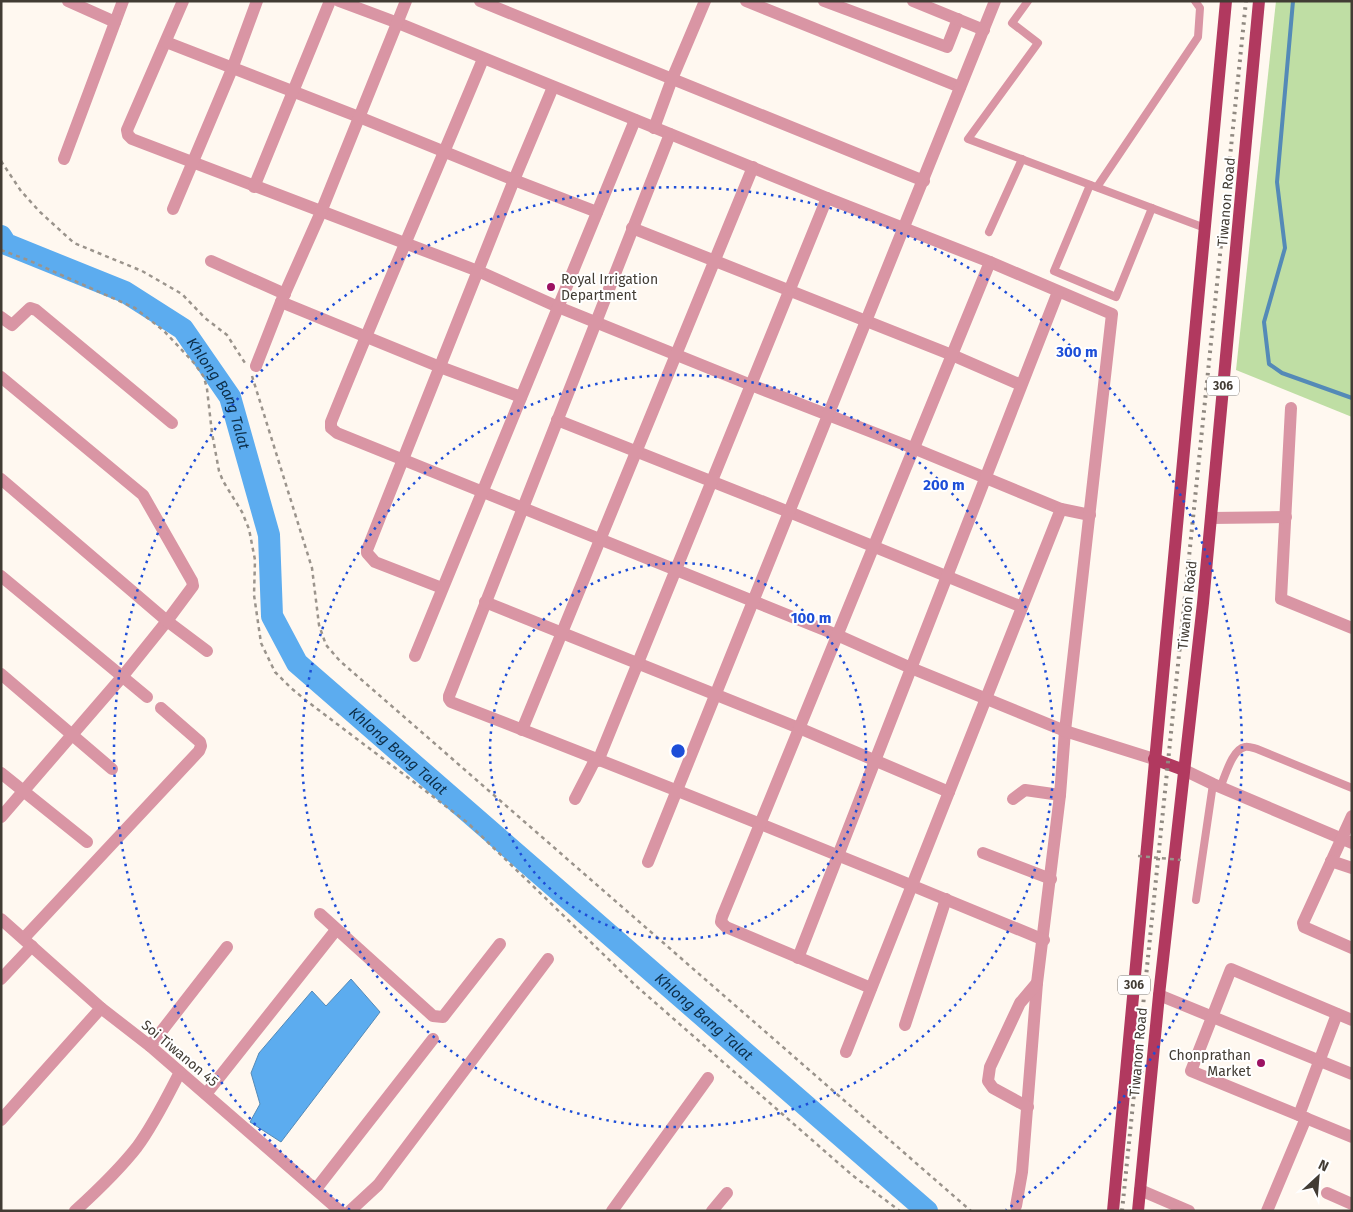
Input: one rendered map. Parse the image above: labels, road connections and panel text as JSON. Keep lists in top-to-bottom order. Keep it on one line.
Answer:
{"streets":{"main road":["Tiwanon Road","306"],"street":["Soi Tiwanon 45"]},"water":["Khlong Bang Talat"],"places":["Royal Irrigation Department","Chonprathan Market"],"north":"top right","rings":["300 m","200 m","100 m"]}
